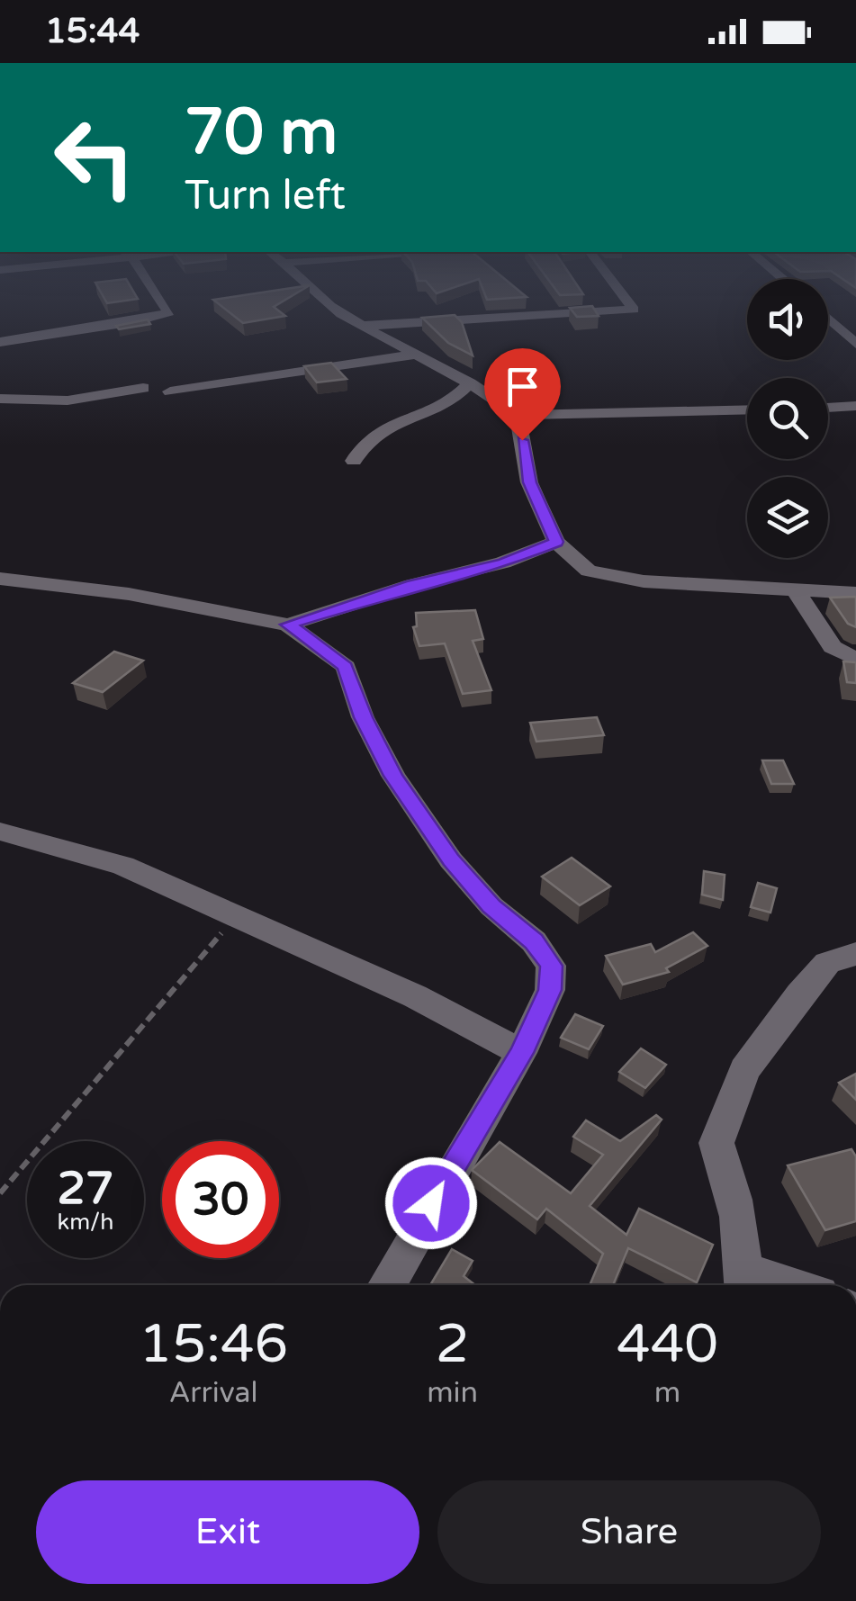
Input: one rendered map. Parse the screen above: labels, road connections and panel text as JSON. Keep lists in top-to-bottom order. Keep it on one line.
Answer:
{"page":{"status":"15:44","turn":["70 m","Turn left"],"speed":"27 km/h","limit":"30","eta":["15:46","Arrival","2","min","440","m"],"buttons":["Exit","Share"]}}
